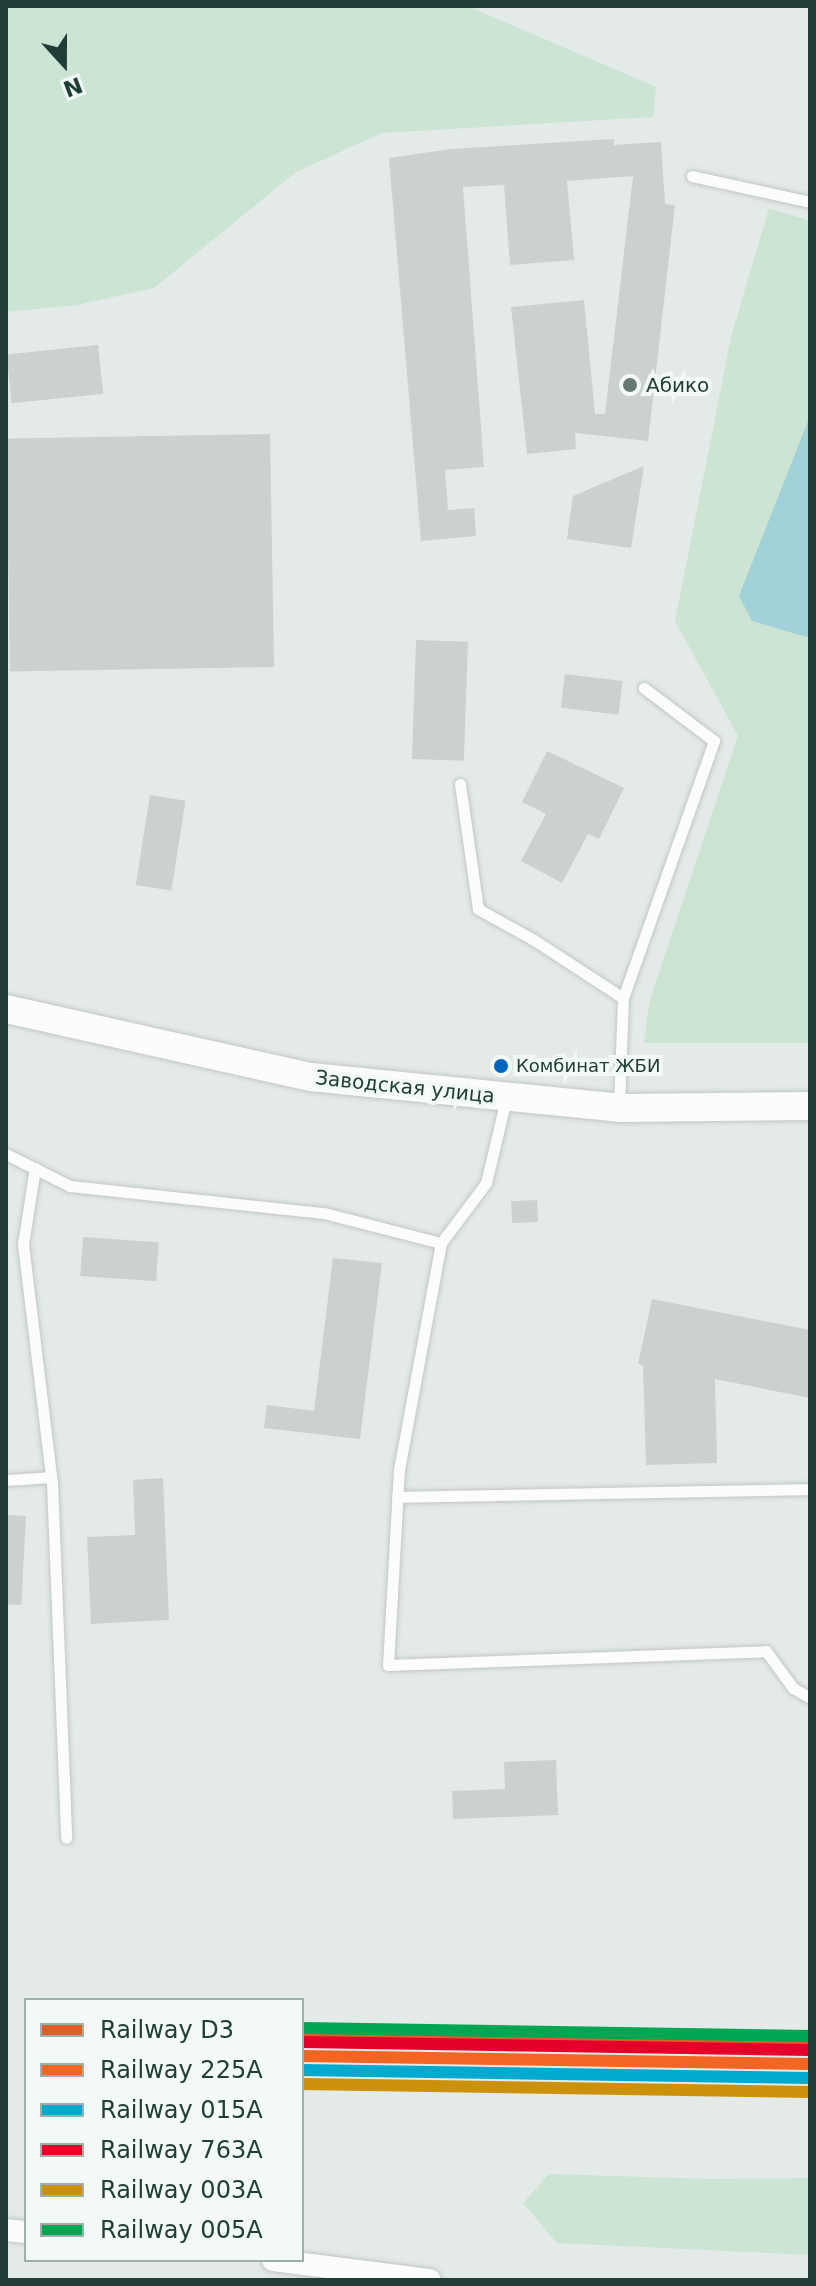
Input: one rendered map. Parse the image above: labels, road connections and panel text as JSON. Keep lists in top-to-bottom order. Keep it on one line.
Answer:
{"streets":{"street":["Заводская улица"]},"places":["Абико","Комбинат ЖБИ"],"lines":["rail line 005А","rail line D3","rail line 763А","rail line 225А","rail line 015А","rail line 003А"],"legend":["Railway D3","Railway 225А","Railway 015А","Railway 763А","Railway 003А","Railway 005А"],"north":"bottom"}
